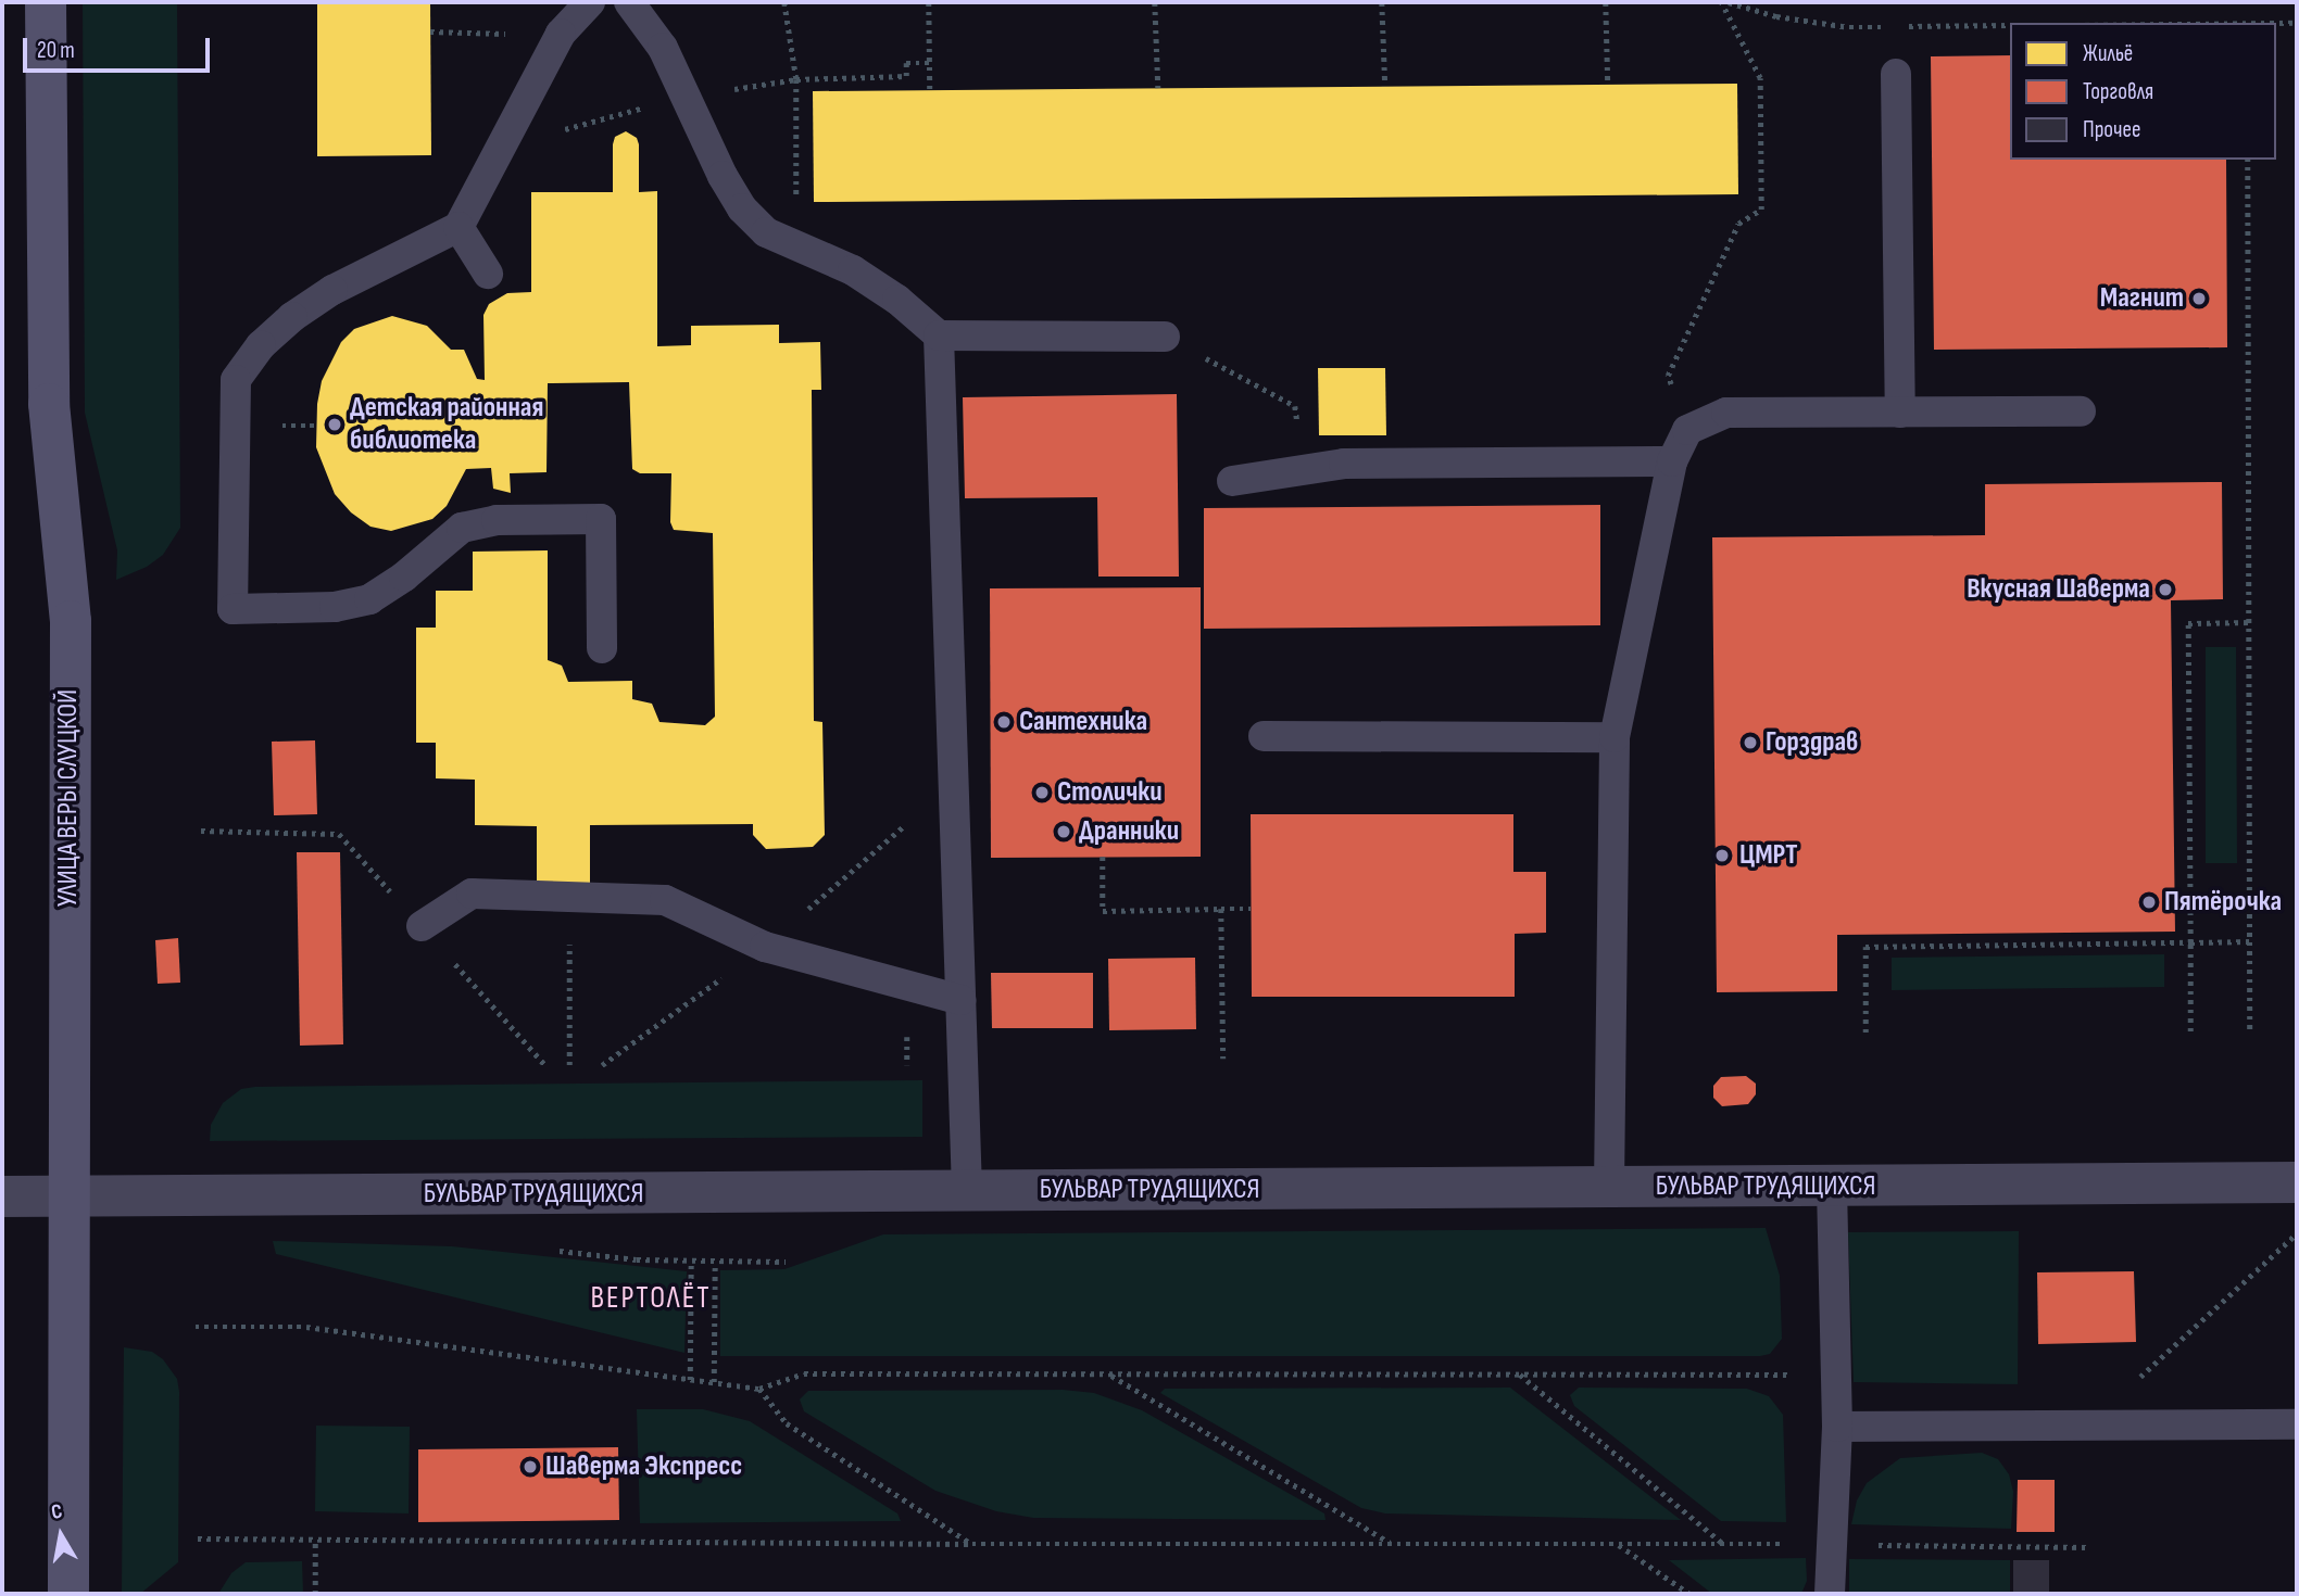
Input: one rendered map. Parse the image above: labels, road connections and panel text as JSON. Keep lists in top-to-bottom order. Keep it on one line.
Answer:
{"streets":{"street":["УЛИЦА ВЕРЫ СЛУЦКОЙ","БУЛЬВАР ТРУДЯЩИХСЯ"]},"crossings":[["УЛИЦА ВЕРЫ СЛУЦКОЙ","БУЛЬВАР ТРУДЯЩИХСЯ"]],"districts":["ВЕРТОЛЁТ"],"places":["Магнит","Детская районная библиотека","Вкусная Шаверма","Сантехника","Горздрав","Столички","Дранники","ЦМРТ","Пятёрочка","Шаверма Экспресс"],"legend":["Жильё","Торговля","Прочее"],"scale_bar":"20 m","north":"top"}
